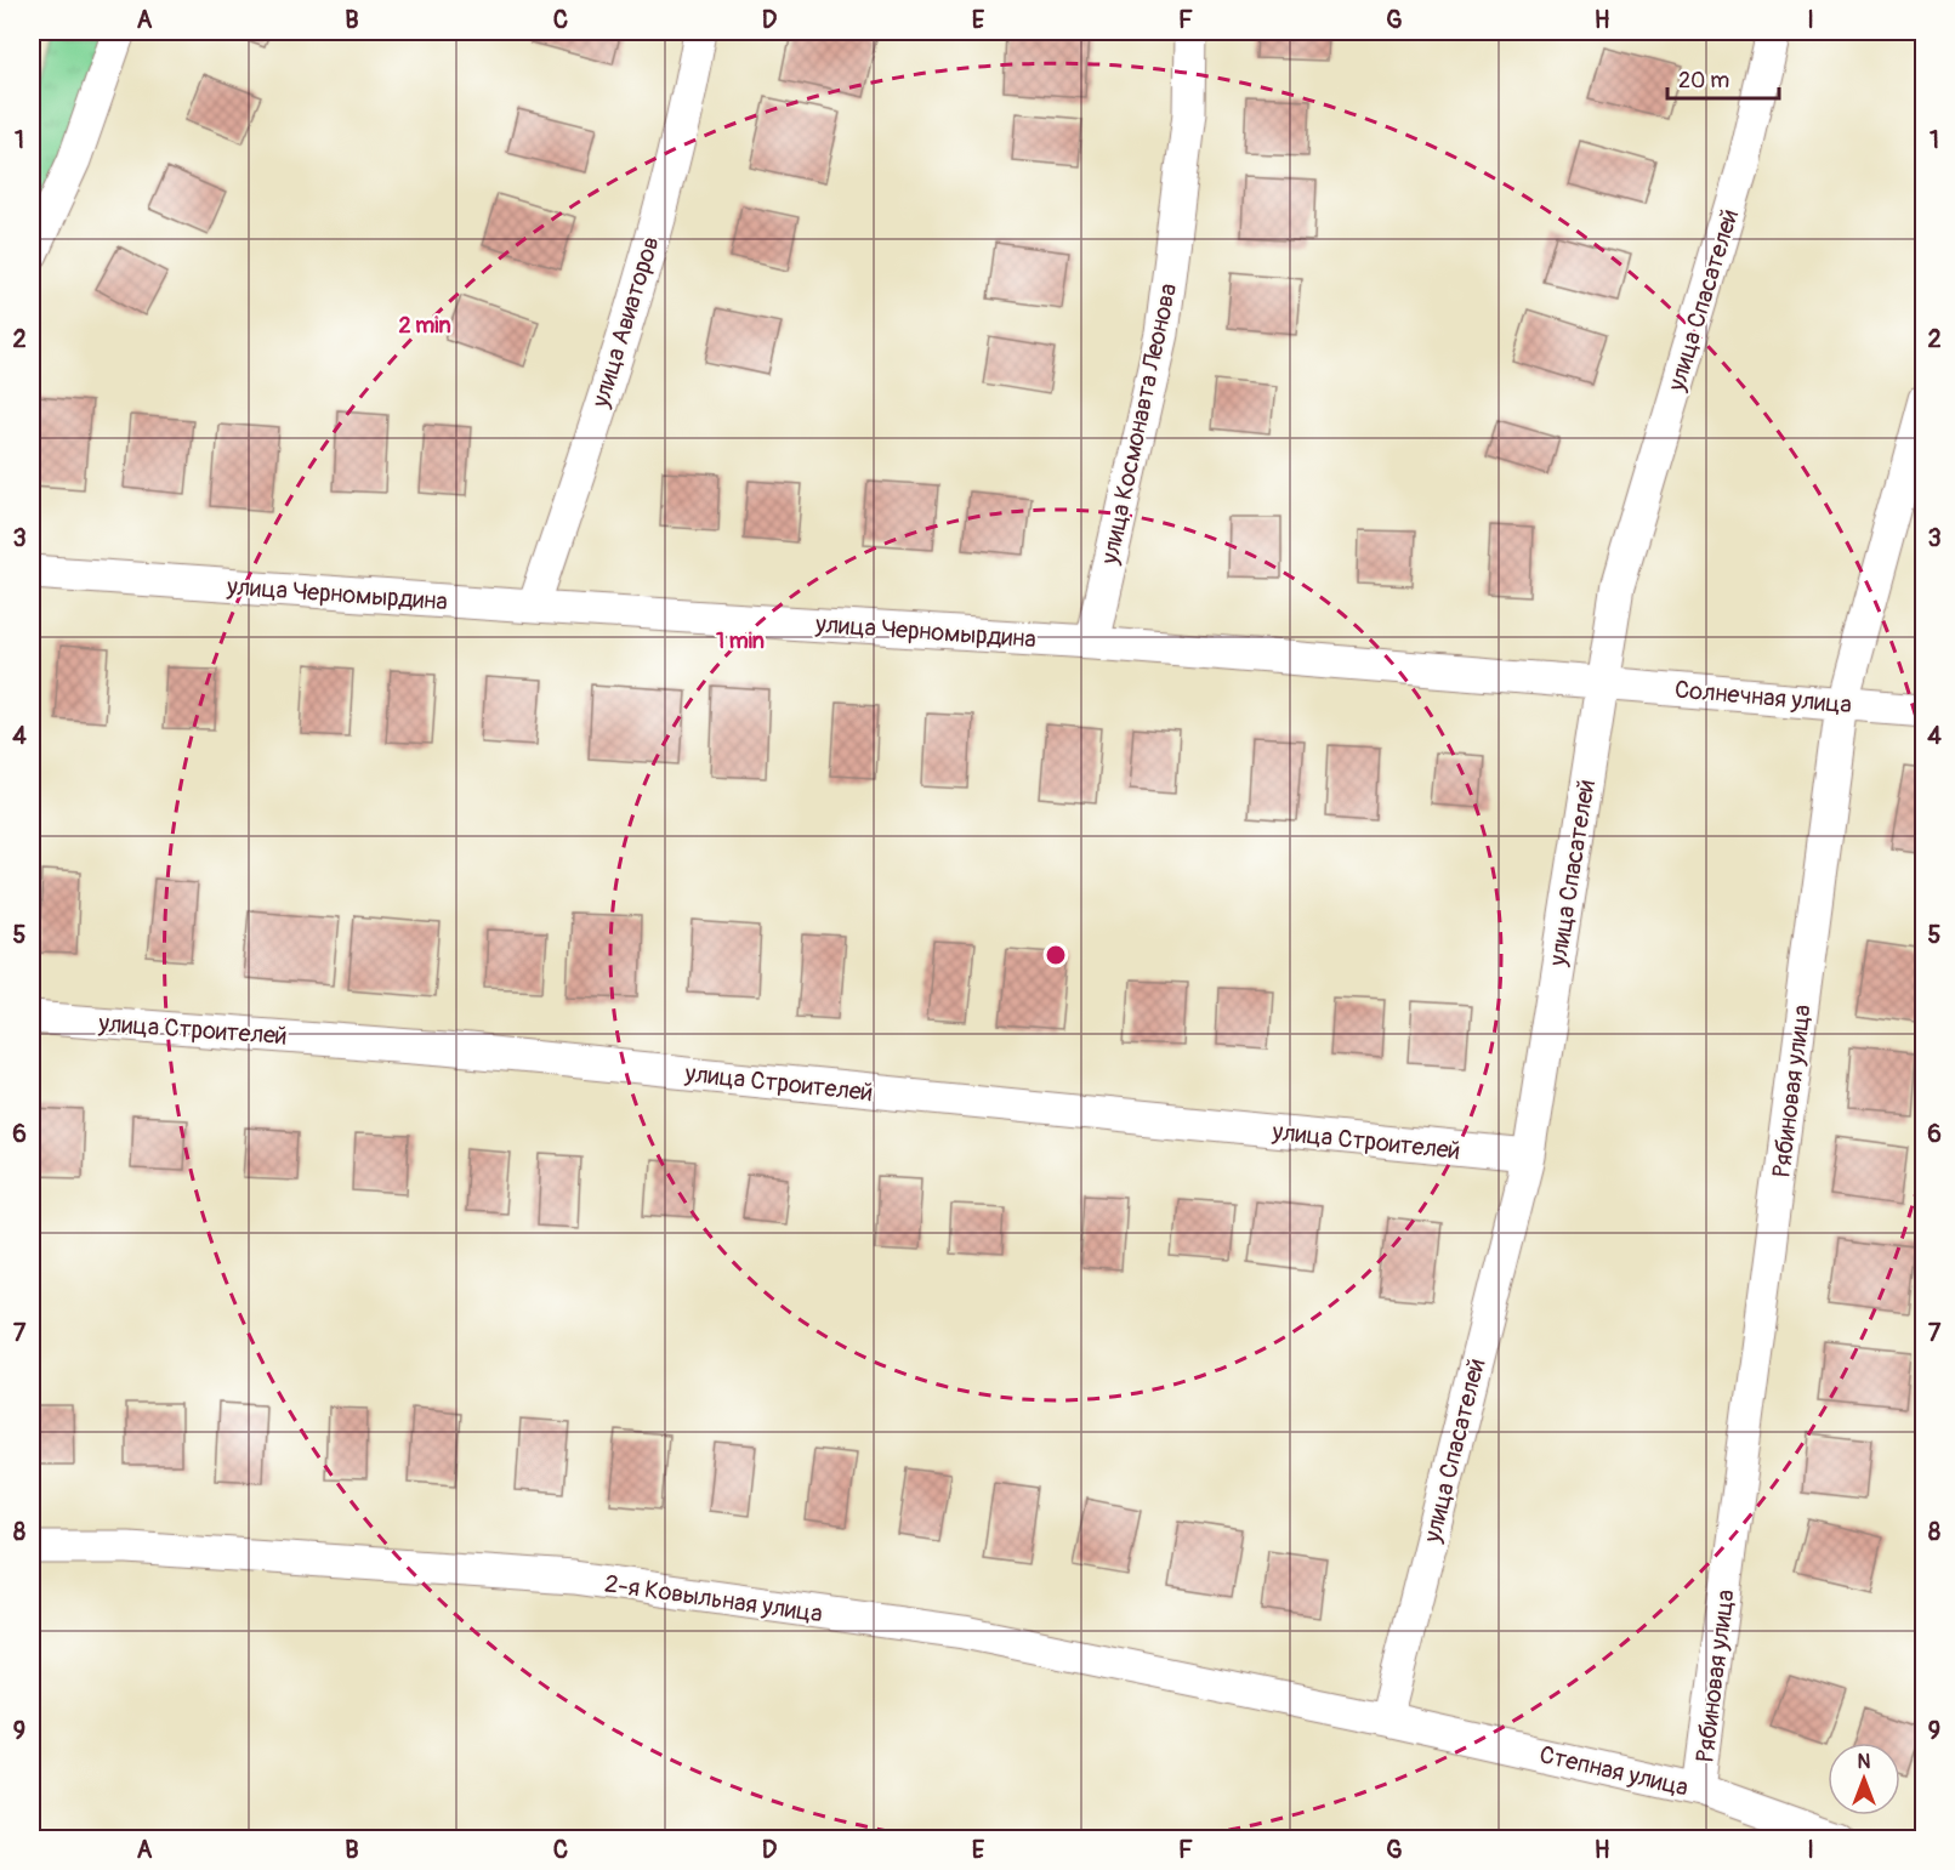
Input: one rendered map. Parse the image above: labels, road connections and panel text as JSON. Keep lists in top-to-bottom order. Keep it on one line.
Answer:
{"streets":{"street":["улица Спасателей","улица Авиаторов","улица Космонавта Леонова","улица Черномырдина","Солнечная улица","улица Строителей","Рябиновая улица","2-я Ковыльная улица","Степная улица"]},"crossings":[["улица Спасателей","улица Черномырдина"],["улица Спасателей","Солнечная улица"],["улица Спасателей","улица Строителей"],["улица Спасателей","2-я Ковыльная улица"],["улица Спасателей","Степная улица"],["улица Авиаторов","улица Черномырдина"],["улица Космонавта Леонова","улица Черномырдина"],["улица Черномырдина","Солнечная улица"],["Солнечная улица","Рябиновая улица"],["Рябиновая улица","Степная улица"],["2-я Ковыльная улица","Степная улица"]],"scale_bar":"20 m","north":"top","grid":{"columns":["A","B","C","D","E","F","G","H","I"],"rows":["1","2","3","4","5","6","7","8","9"]},"rings":["2 min","1 min"]}
